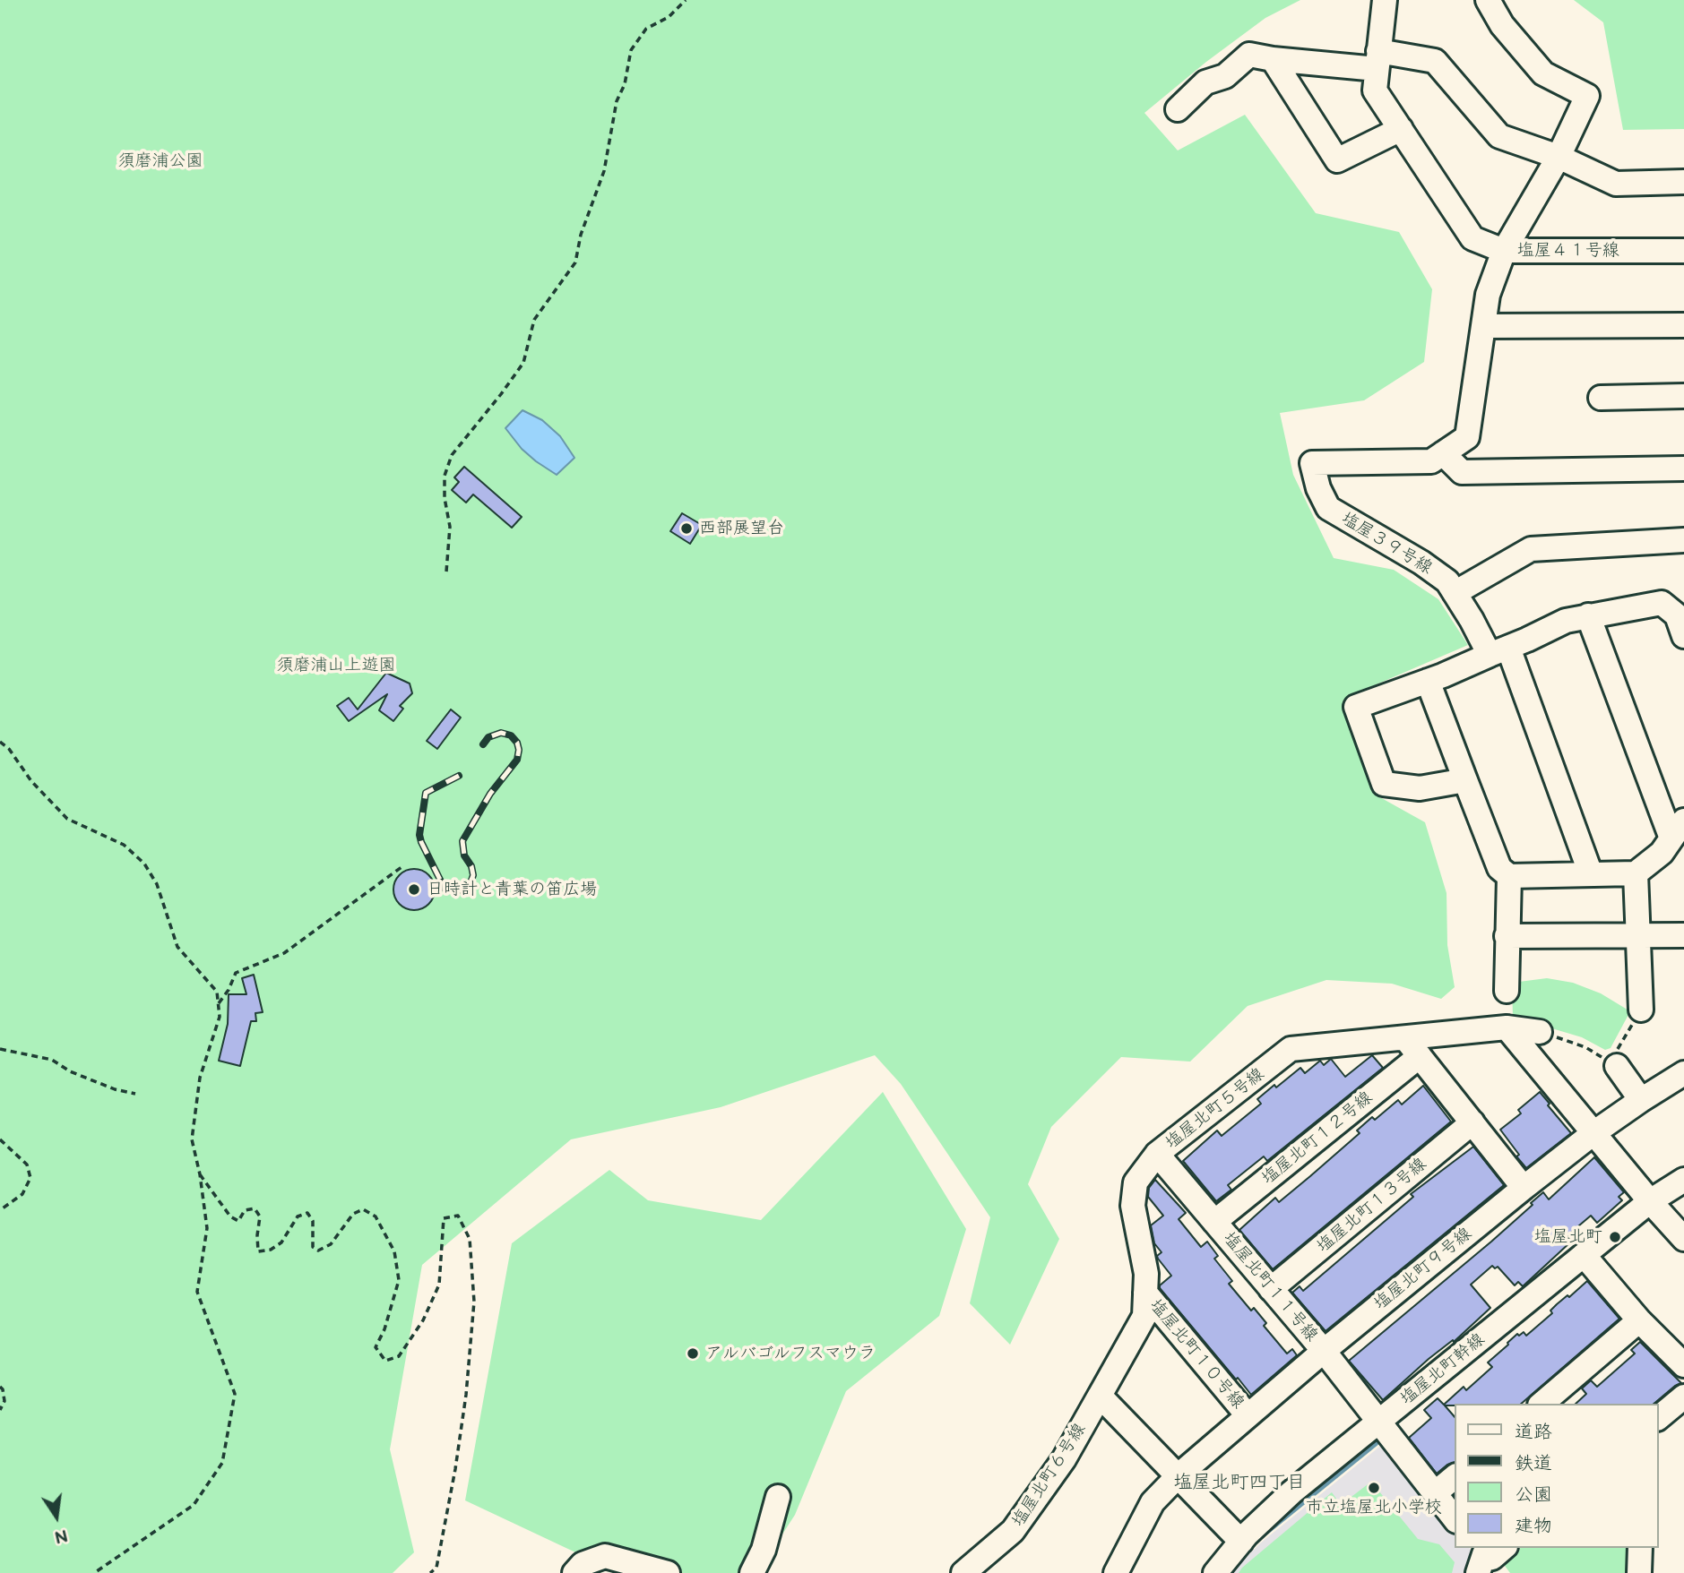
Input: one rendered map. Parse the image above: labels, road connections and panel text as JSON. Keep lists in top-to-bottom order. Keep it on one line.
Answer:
{"streets":{"street":["塩屋４１号線","塩屋３９号線","塩屋北町５号線","塩屋北町１２号線","塩屋北町１３号線","塩屋北町９号線","塩屋北町１１号線","塩屋北町１０号線","塩屋北町幹線","塩屋北町６号線"]},"crossings":[["塩屋北町５号線","塩屋北町１２号線"],["塩屋北町５号線","塩屋北町１１号線"],["塩屋北町５号線","塩屋北町１０号線"],["塩屋北町５号線","塩屋北町６号線"],["塩屋北町１２号線","塩屋北町１１号線"],["塩屋北町１３号線","塩屋北町１１号線"],["塩屋北町９号線","塩屋北町１１号線"],["塩屋北町９号線","塩屋北町１０号線"],["塩屋北町１１号線","塩屋北町幹線"]],"districts":["塩屋北町四丁目"],"parks":["須磨浦公園","須磨浦山上遊園"],"places":["西部展望台","日時計と青葉の笛広場","塩屋北町","アルバゴルフスマウラ","市立塩屋北小学校"],"legend":["道路","鉄道","公園","建物"],"north":"bottom"}
